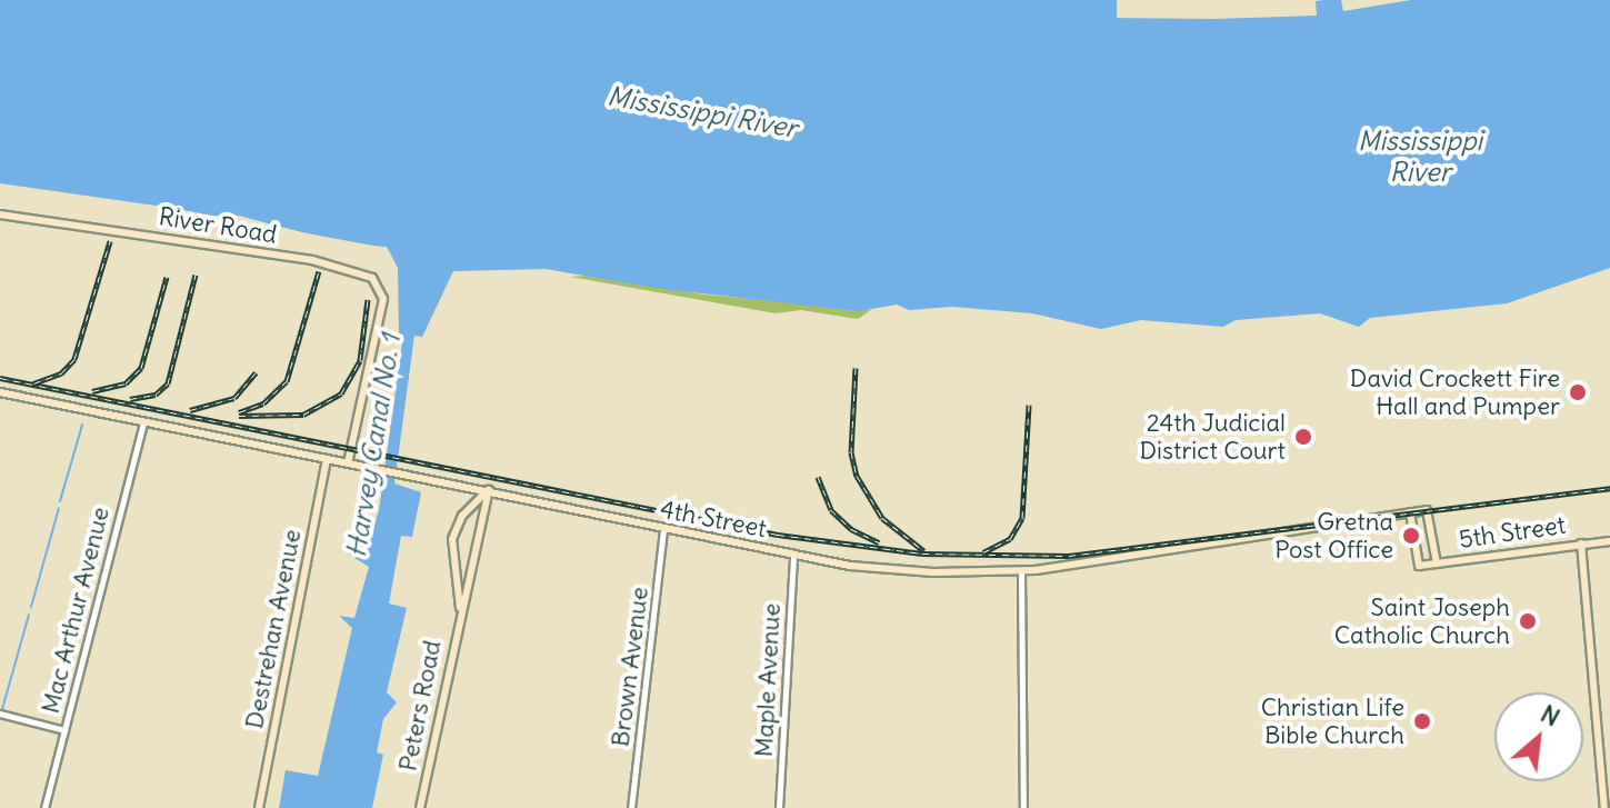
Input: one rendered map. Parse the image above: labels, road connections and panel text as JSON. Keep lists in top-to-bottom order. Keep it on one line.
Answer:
{"streets":{"main road":["River Road","4th Street","5th Street","Destrehan Avenue","Peters Road"],"street":["Mac Arthur Avenue","Brown Avenue","Maple Avenue"]},"crossings":[["River Road","4th Street"],["4th Street","5th Street"],["4th Street","Mac Arthur Avenue"],["4th Street","Destrehan Avenue"],["4th Street","Brown Avenue"],["4th Street","Maple Avenue"],["4th Street","Peters Road"]],"water":["Mississippi River","Harvey Canal No. 1"],"places":["David Crockett Fire Hall and Pumper","24th Judicial District Court","Gretna Post Office","Saint Joseph Catholic Church","Christian Life Bible Church"],"north":"top right"}
